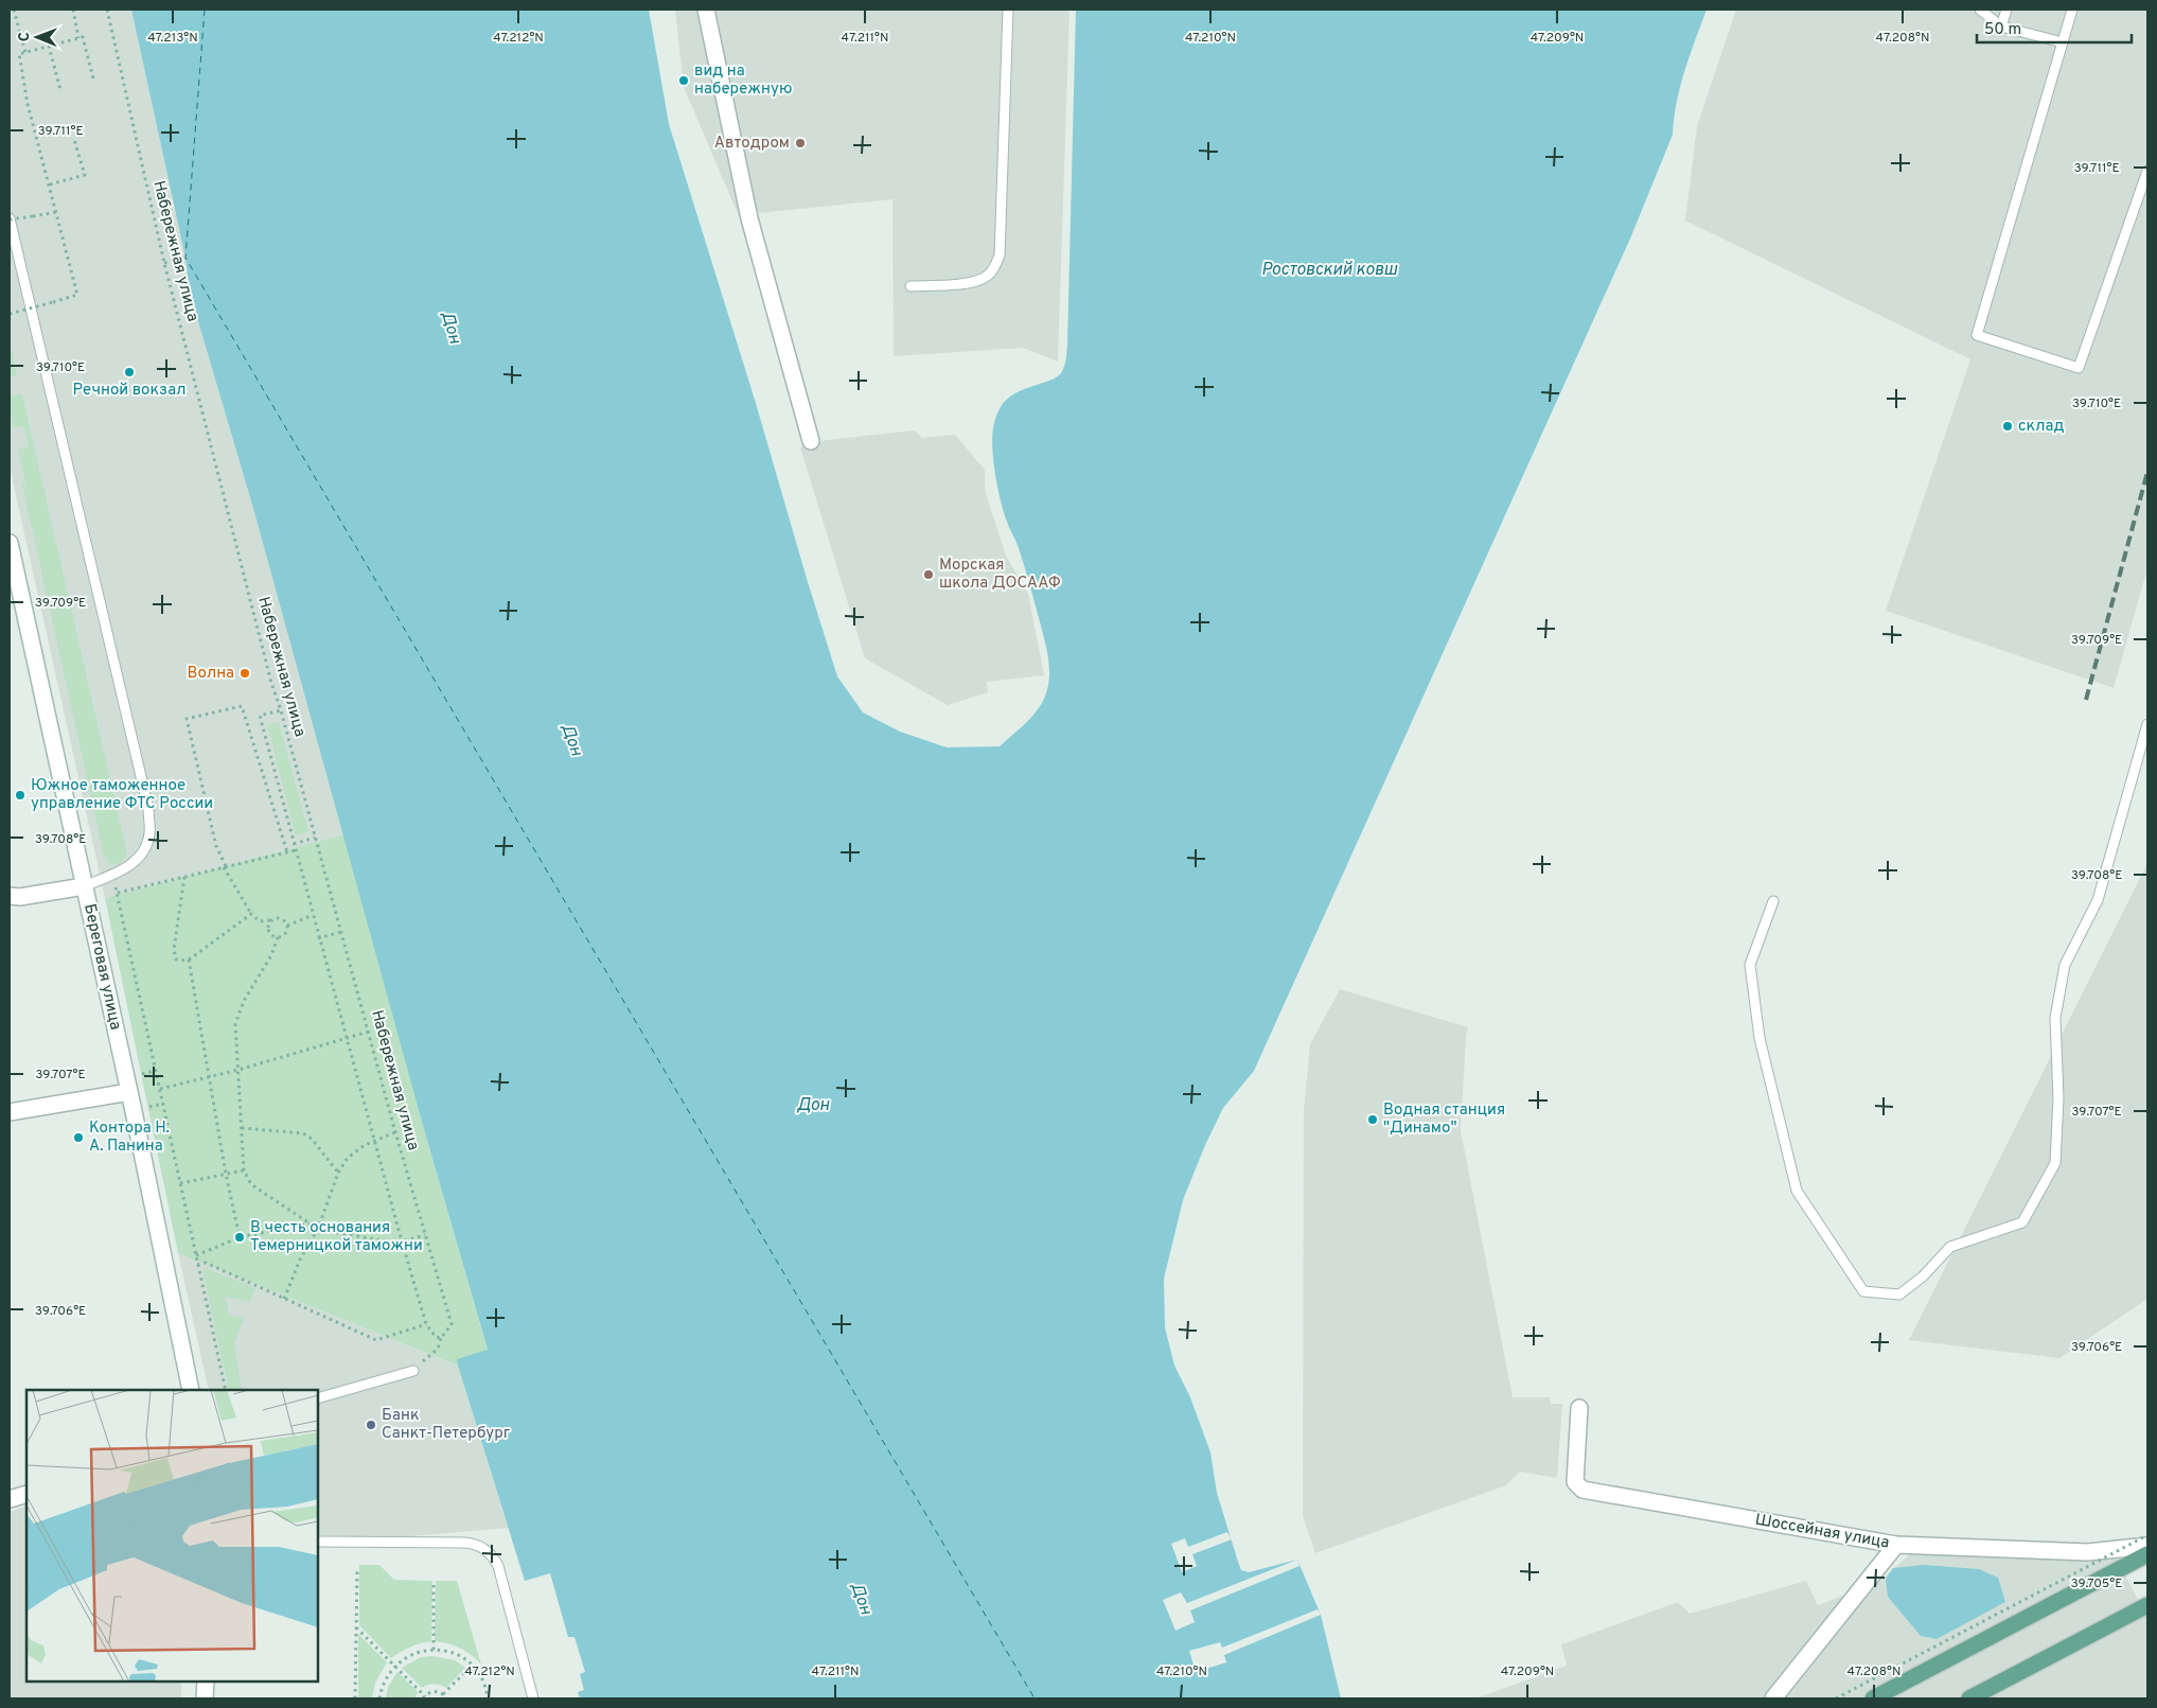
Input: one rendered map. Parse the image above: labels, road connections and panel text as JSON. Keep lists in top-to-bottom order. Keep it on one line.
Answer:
{"streets":{"street":["Береговая улица","Шоссейная улица"],"path":["Набережная улица"]},"water":["Ростовский ковш","Дон"],"places":["вид на набережную","Автодром","Речной вокзал","склад","Морская школа ДОСААФ","Волна","Южное таможенное управление ФТС России","Водная станция \"Динамо\"","Контора Н. А. Панина","В честь основания Темерницкой таможни","Банк Санкт-Петербург"],"scale_bar":"50 m","north":"left","coordinates":["47.213°N","47.212°N","47.211°N","47.210°N","47.209°N","47.208°N","39.711°E","39.710°E","39.709°E","39.708°E","39.707°E","39.706°E","39.705°E"]}
